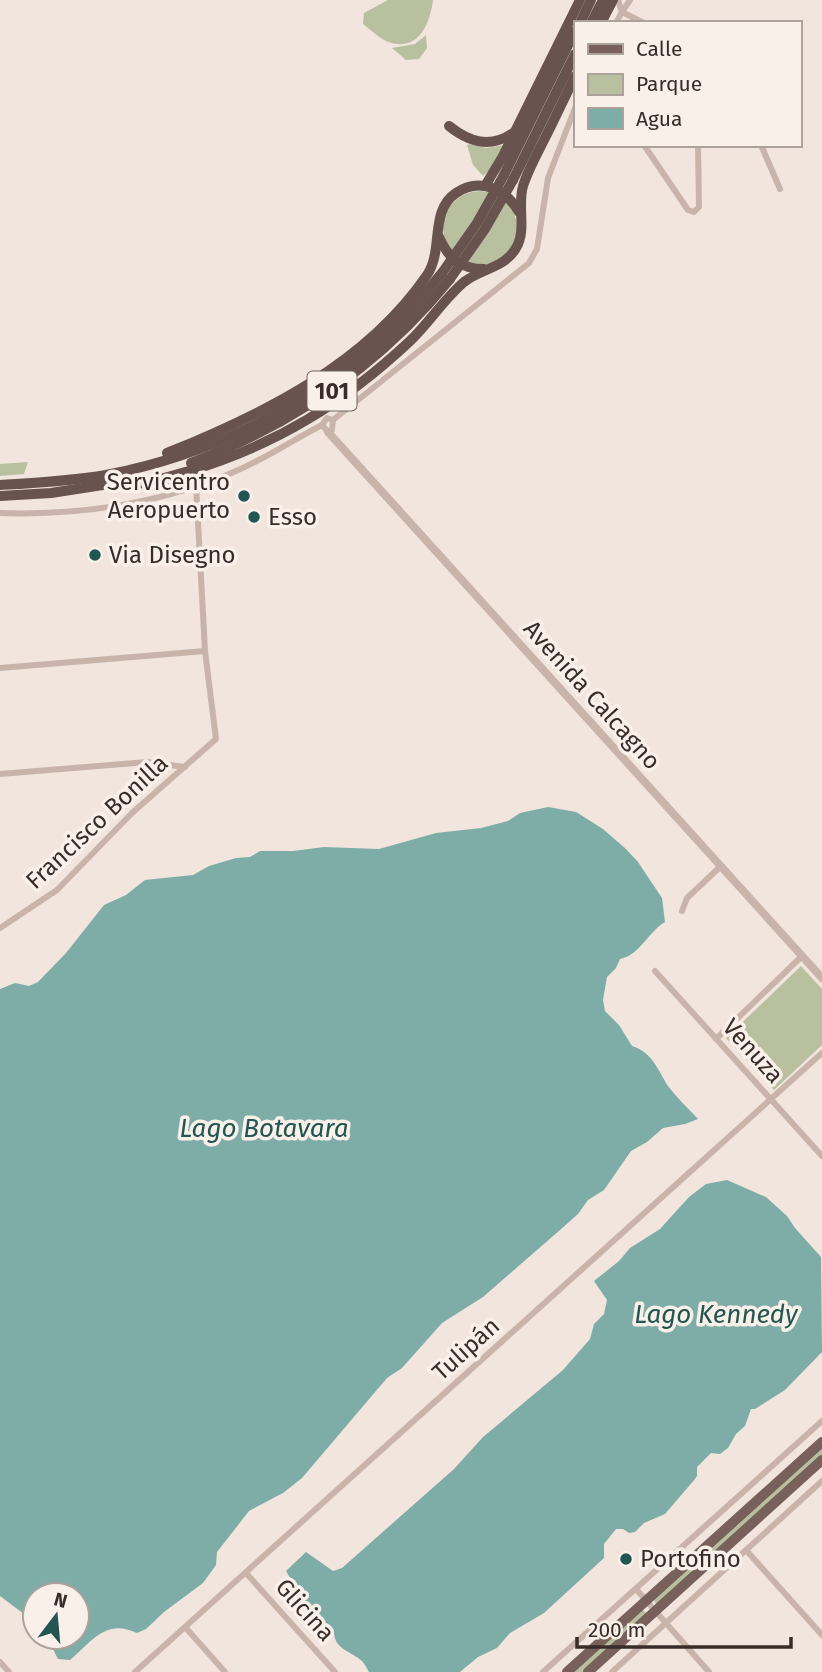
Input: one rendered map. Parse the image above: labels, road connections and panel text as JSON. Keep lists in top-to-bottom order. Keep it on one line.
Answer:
{"streets":{"highway":["101"],"street":["Avenida Calcagno","Francisco Bonilla","Venuza","Tulipán","Glicina"]},"crossings":[["Venuza","Tulipán"],["Tulipán","Glicina"]],"water":["Lago Botavara","Lago Kennedy"],"places":["Servicentro Aeropuerto","Esso","Via Disegno","Portofino"],"legend":["Calle","Parque","Agua"],"scale_bar":"200 m","north":"top"}
